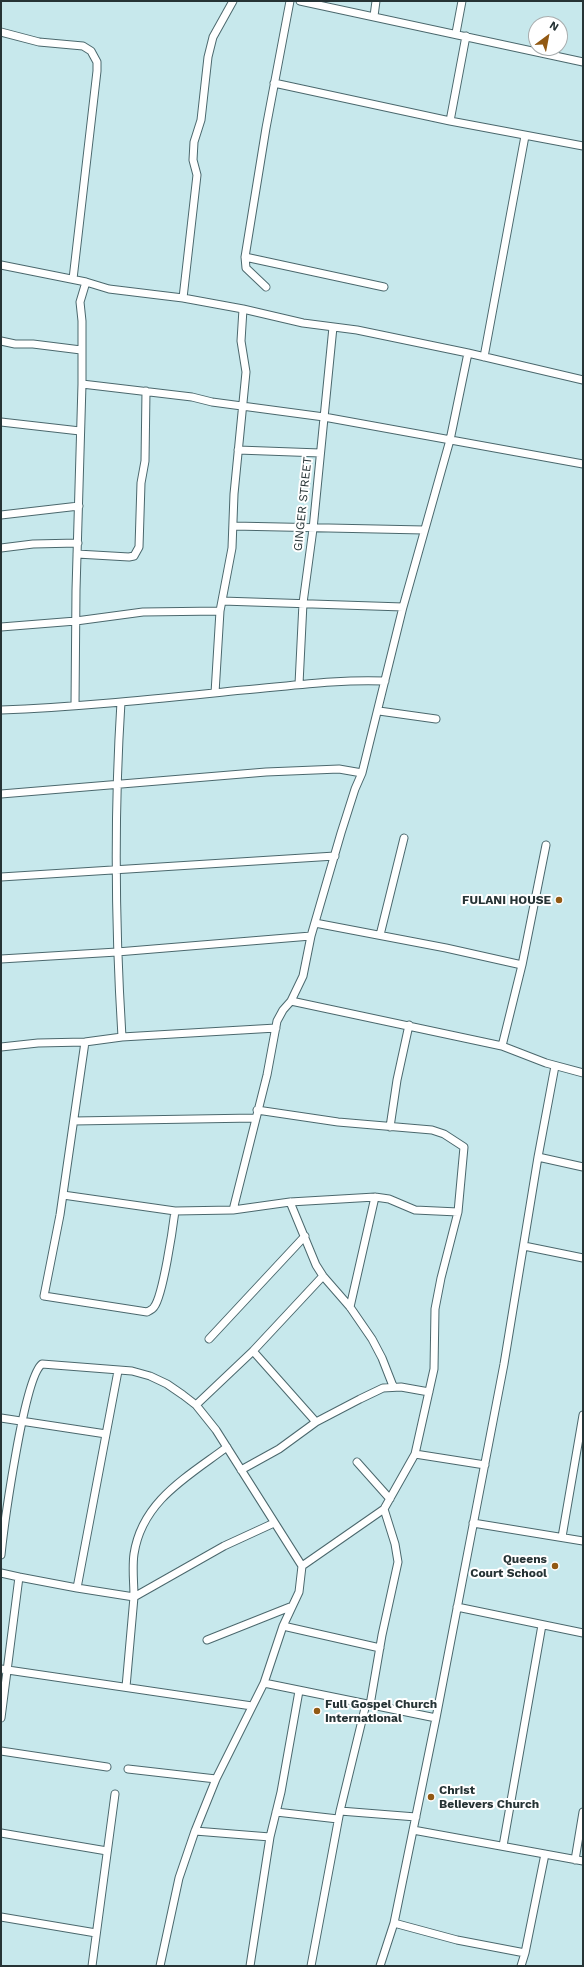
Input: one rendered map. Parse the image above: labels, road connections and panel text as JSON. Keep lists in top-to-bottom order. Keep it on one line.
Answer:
{"streets":{"street":["GINGER STREET"]},"places":["FULANI HOUSE","Queens Court School","Full Gospel Church International","Christ Believers Church"],"north":"top right"}
